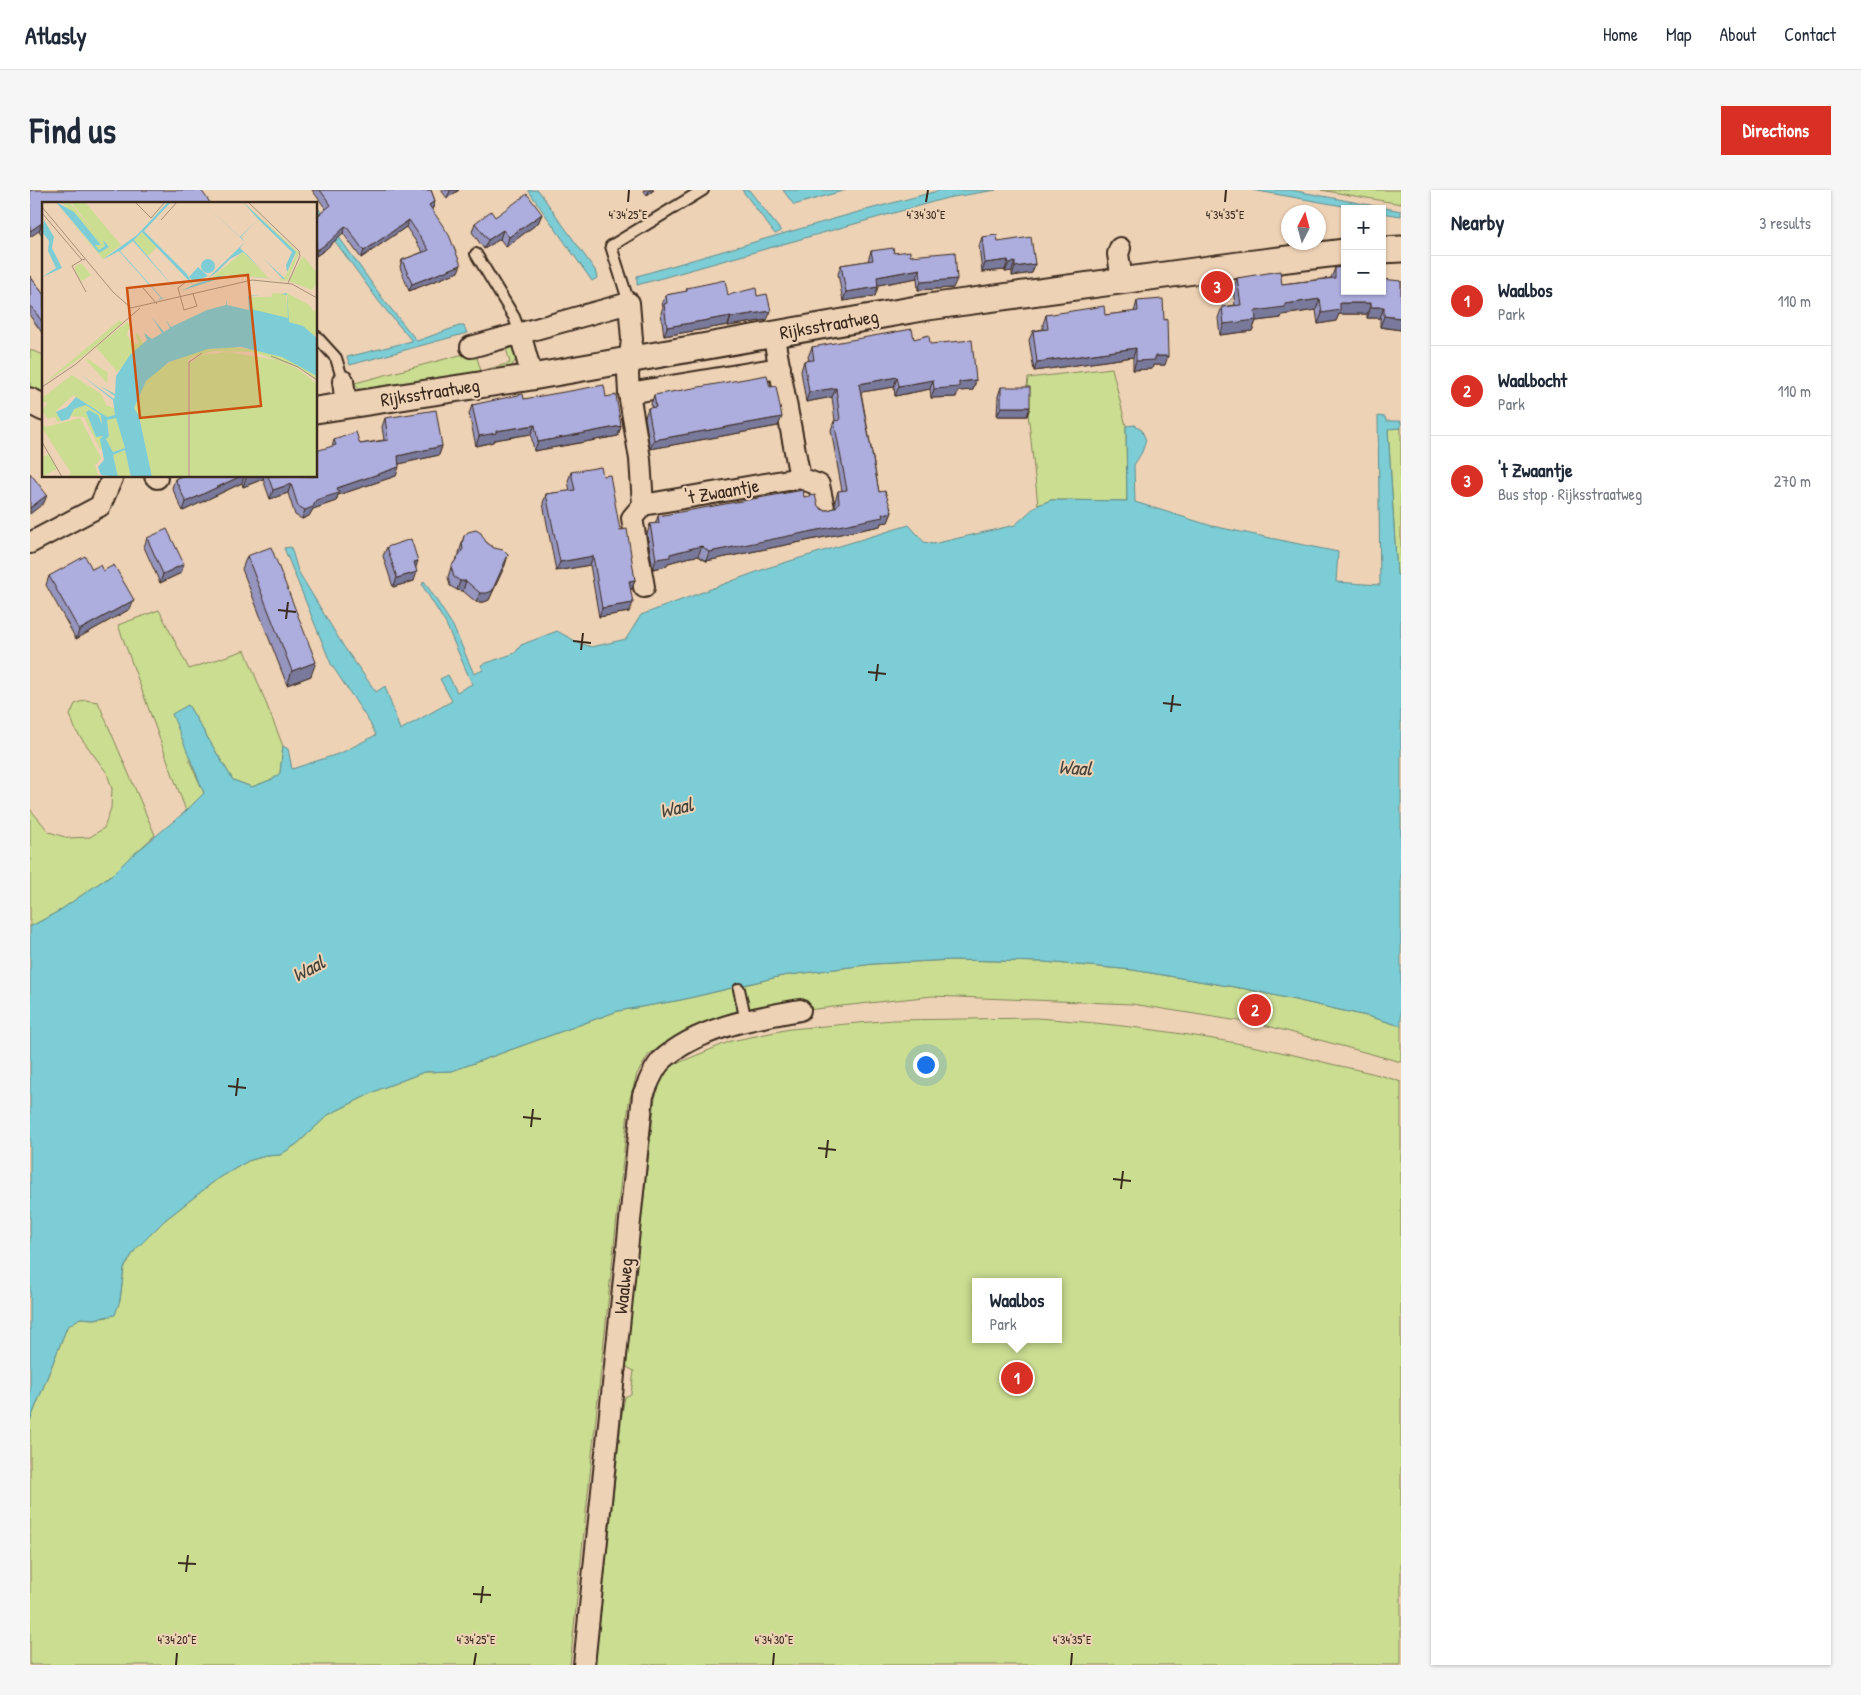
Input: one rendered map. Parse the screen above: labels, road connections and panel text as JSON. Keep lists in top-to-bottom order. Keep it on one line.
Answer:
{"streets":{"street":["Rijksstraatweg","'t Zwaantje","Waalweg"]},"water":["Waal"],"north":"top","page":{"header":"Atlasly","nav":["Home","Map","About","Contact"],"buttons":"Directions","title":"Find us","heading":["Nearby","3 results"],"map_buttons":["+","−"],"list":[{"mark":"1","name":"Waalbos","note":"Park","value":"110 m"},{"mark":"2","name":"Waalbocht","note":"Park","value":"110 m"},{"mark":"3","name":"'t Zwaantje","note":"Bus stop · Rijksstraatweg","value":"270 m"}],"pins":["3","2","1"],"popup":["Waalbos","Park"]},"coordinates":["4°34'25\"E","4°34'30\"E","4°34'35\"E","4°34'20\"E"]}
